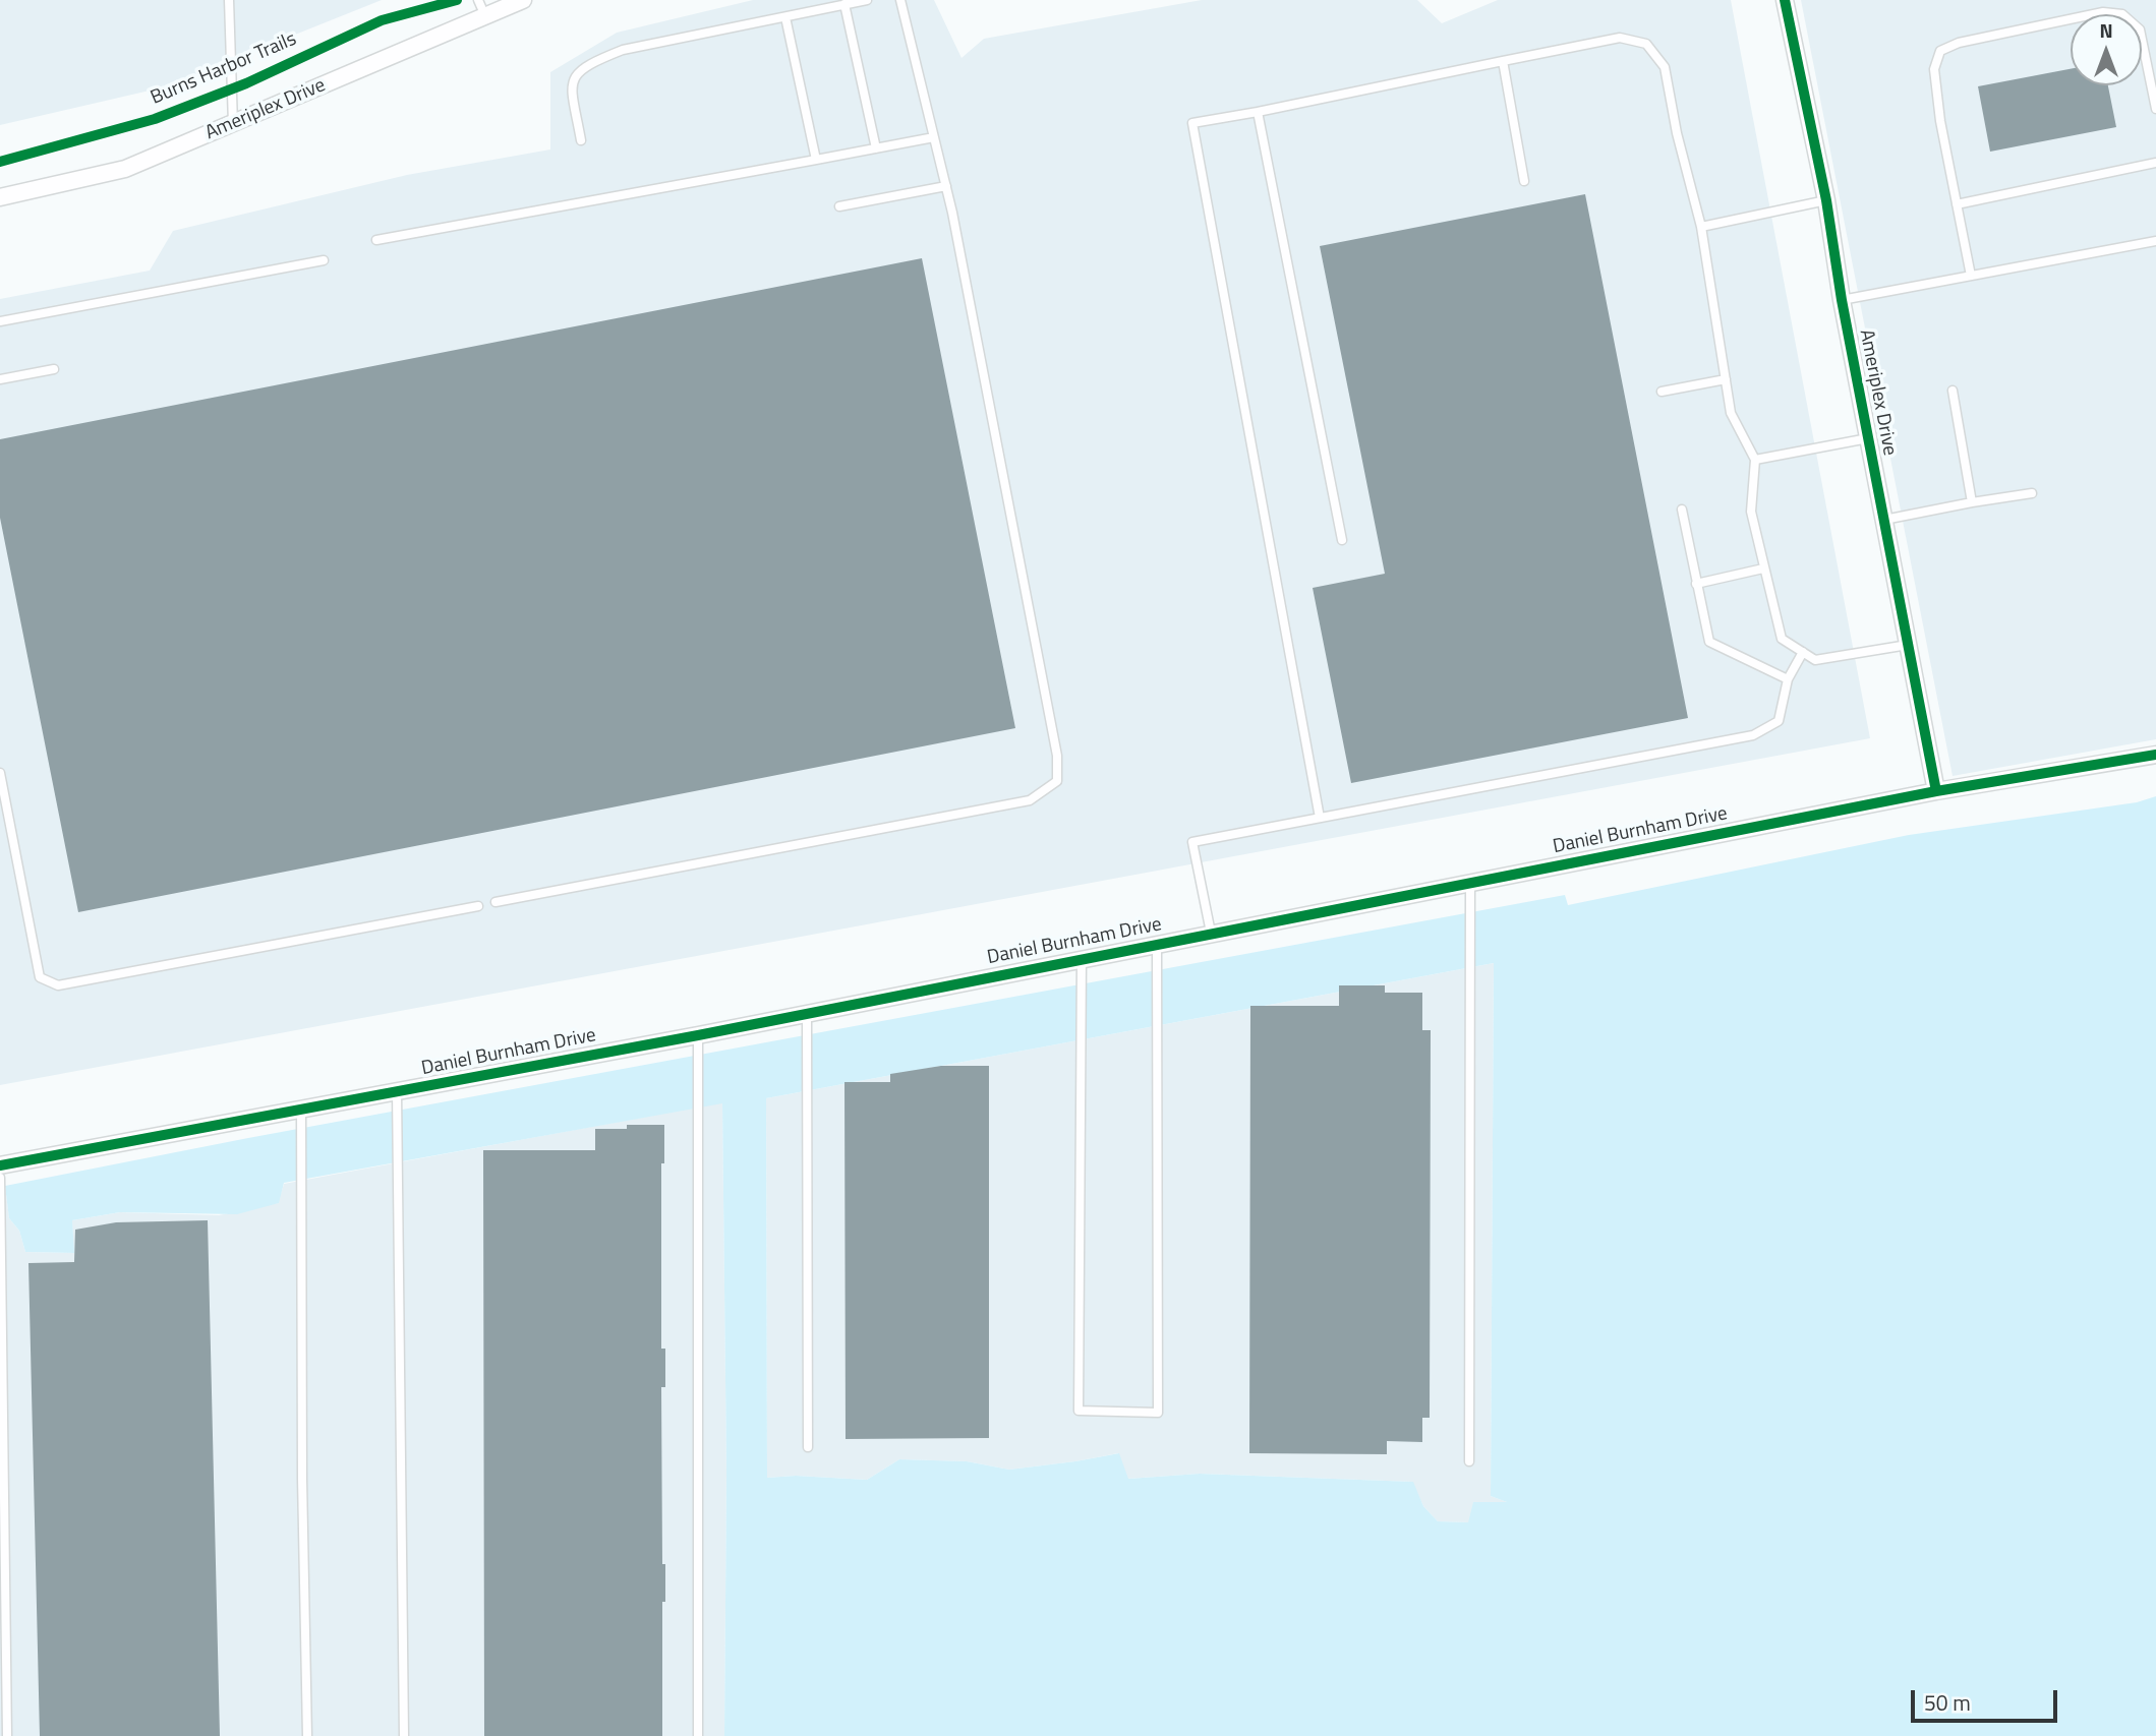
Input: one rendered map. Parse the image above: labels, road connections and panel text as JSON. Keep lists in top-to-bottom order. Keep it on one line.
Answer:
{"streets":{"street":["Ameriplex Drive","Daniel Burnham Drive"],"cycle path":["Burns Harbor Trails"]},"crossings":[["Ameriplex Drive","Daniel Burnham Drive"]],"scale_bar":"50 m","north":"top"}
